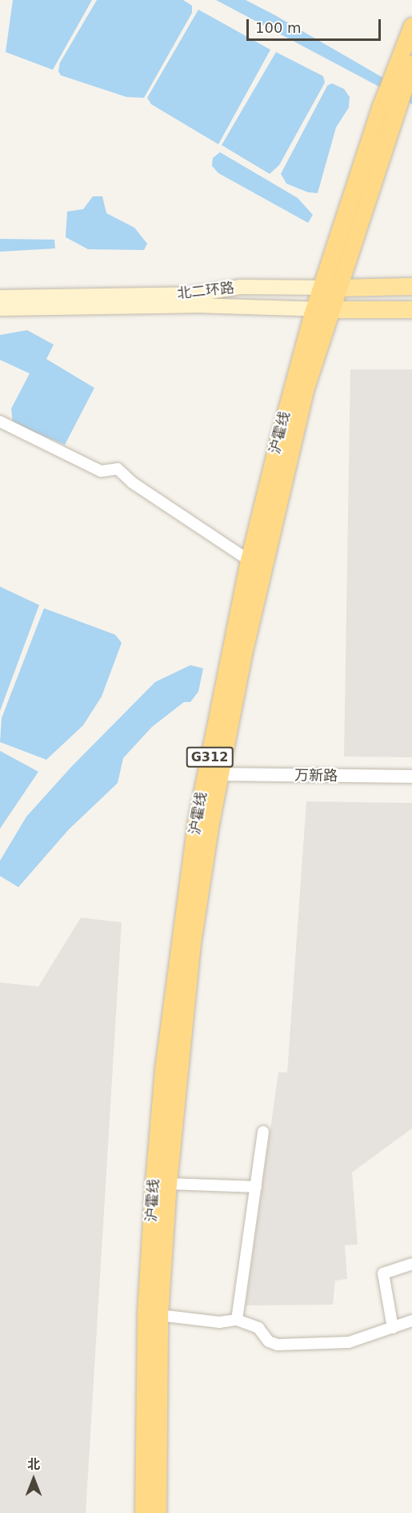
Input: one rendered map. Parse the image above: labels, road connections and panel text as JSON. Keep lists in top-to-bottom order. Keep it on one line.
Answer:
{"streets":{"highway":["沪霍线","G312"],"main road":["北二环路"],"street":["万新路"]},"crossings":[["北二环路","沪霍线"],["沪霍线","万新路"]],"scale_bar":"100 m","north":"top"}
